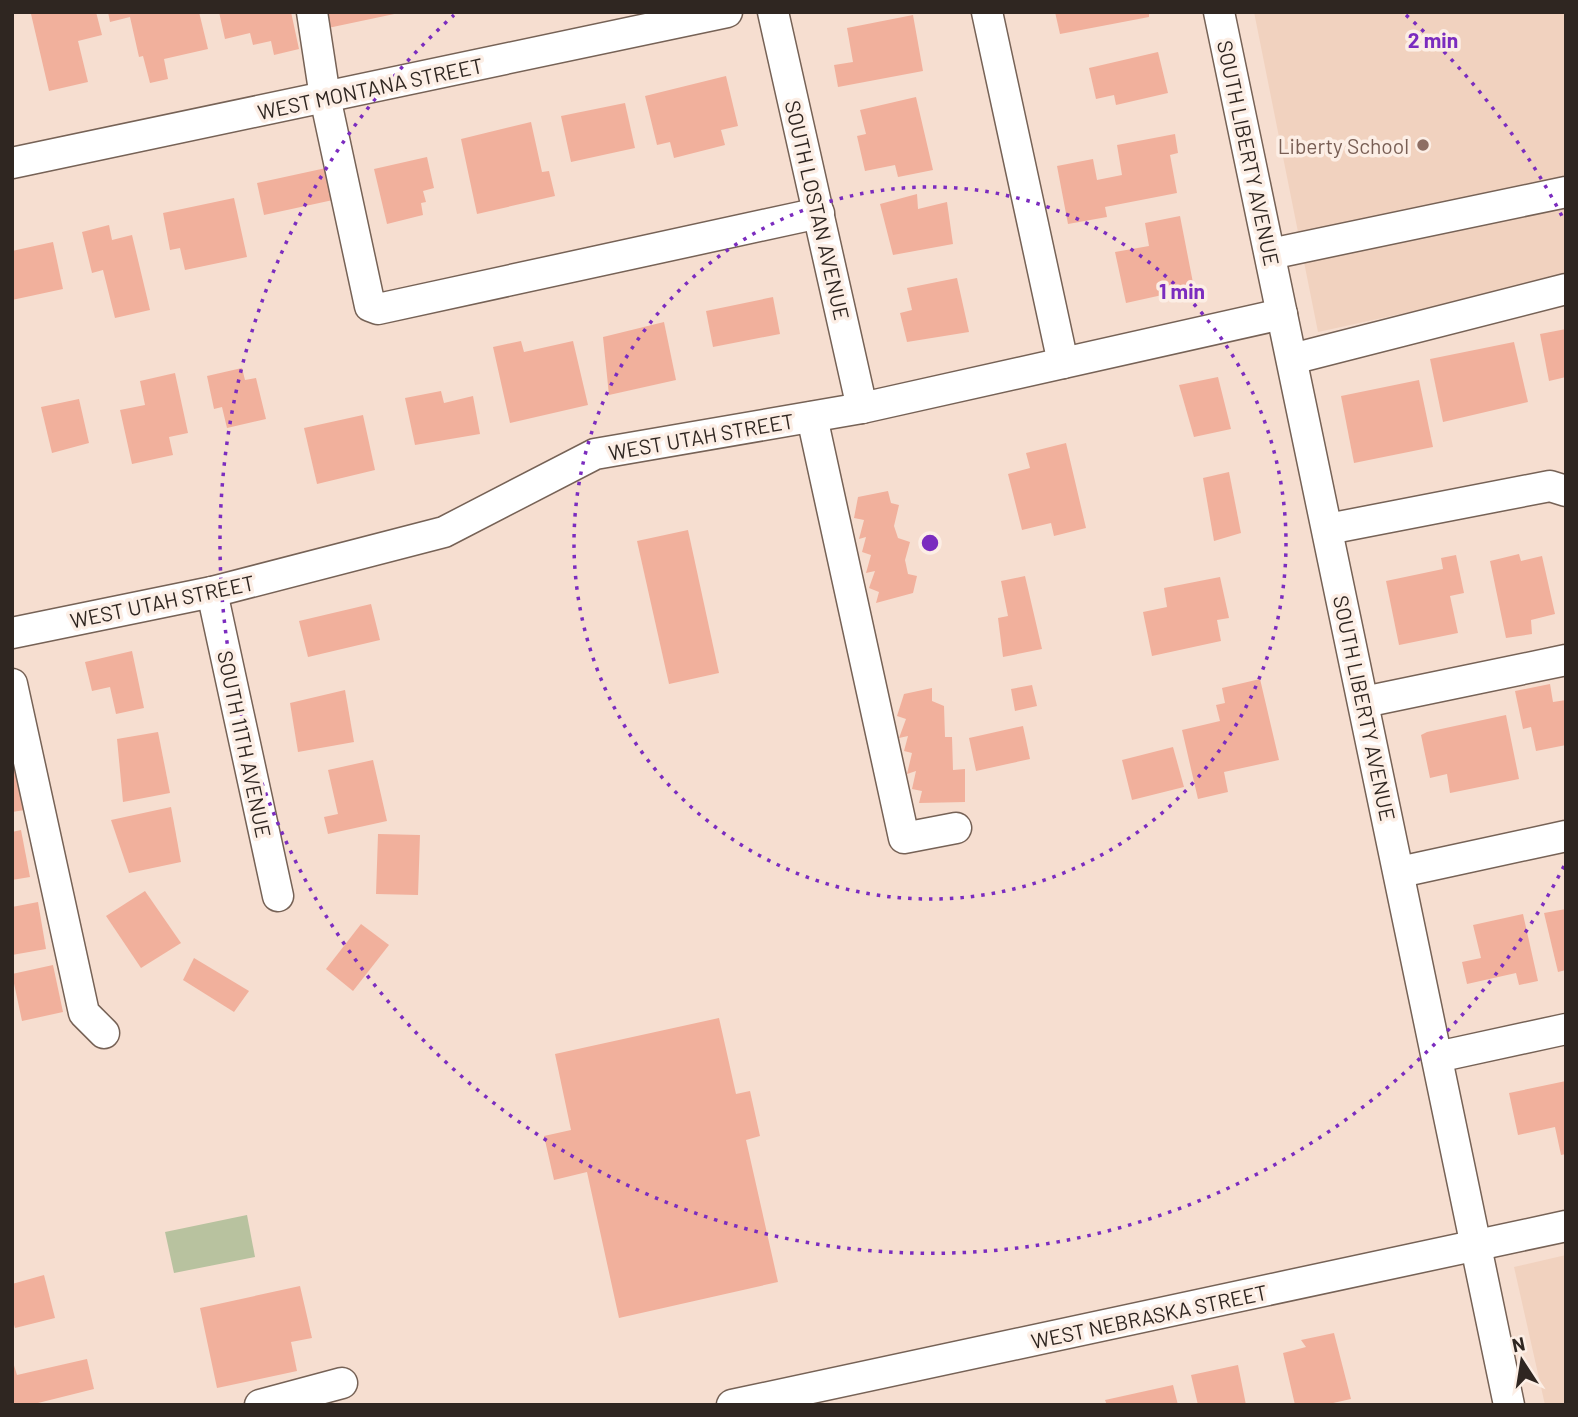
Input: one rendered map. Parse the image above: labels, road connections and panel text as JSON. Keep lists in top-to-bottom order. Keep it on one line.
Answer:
{"streets":{"street":["WEST MONTANA STREET","SOUTH LIBERTY AVENUE","SOUTH LOSTAN AVENUE","WEST UTAH STREET","SOUTH 11TH AVENUE","WEST NEBRASKA STREET"]},"crossings":[["SOUTH LIBERTY AVENUE","WEST UTAH STREET"],["SOUTH LIBERTY AVENUE","WEST NEBRASKA STREET"],["SOUTH LOSTAN AVENUE","WEST UTAH STREET"],["WEST UTAH STREET","SOUTH 11TH AVENUE"]],"places":["Liberty School"],"north":"top","rings":["2 min","1 min"]}
